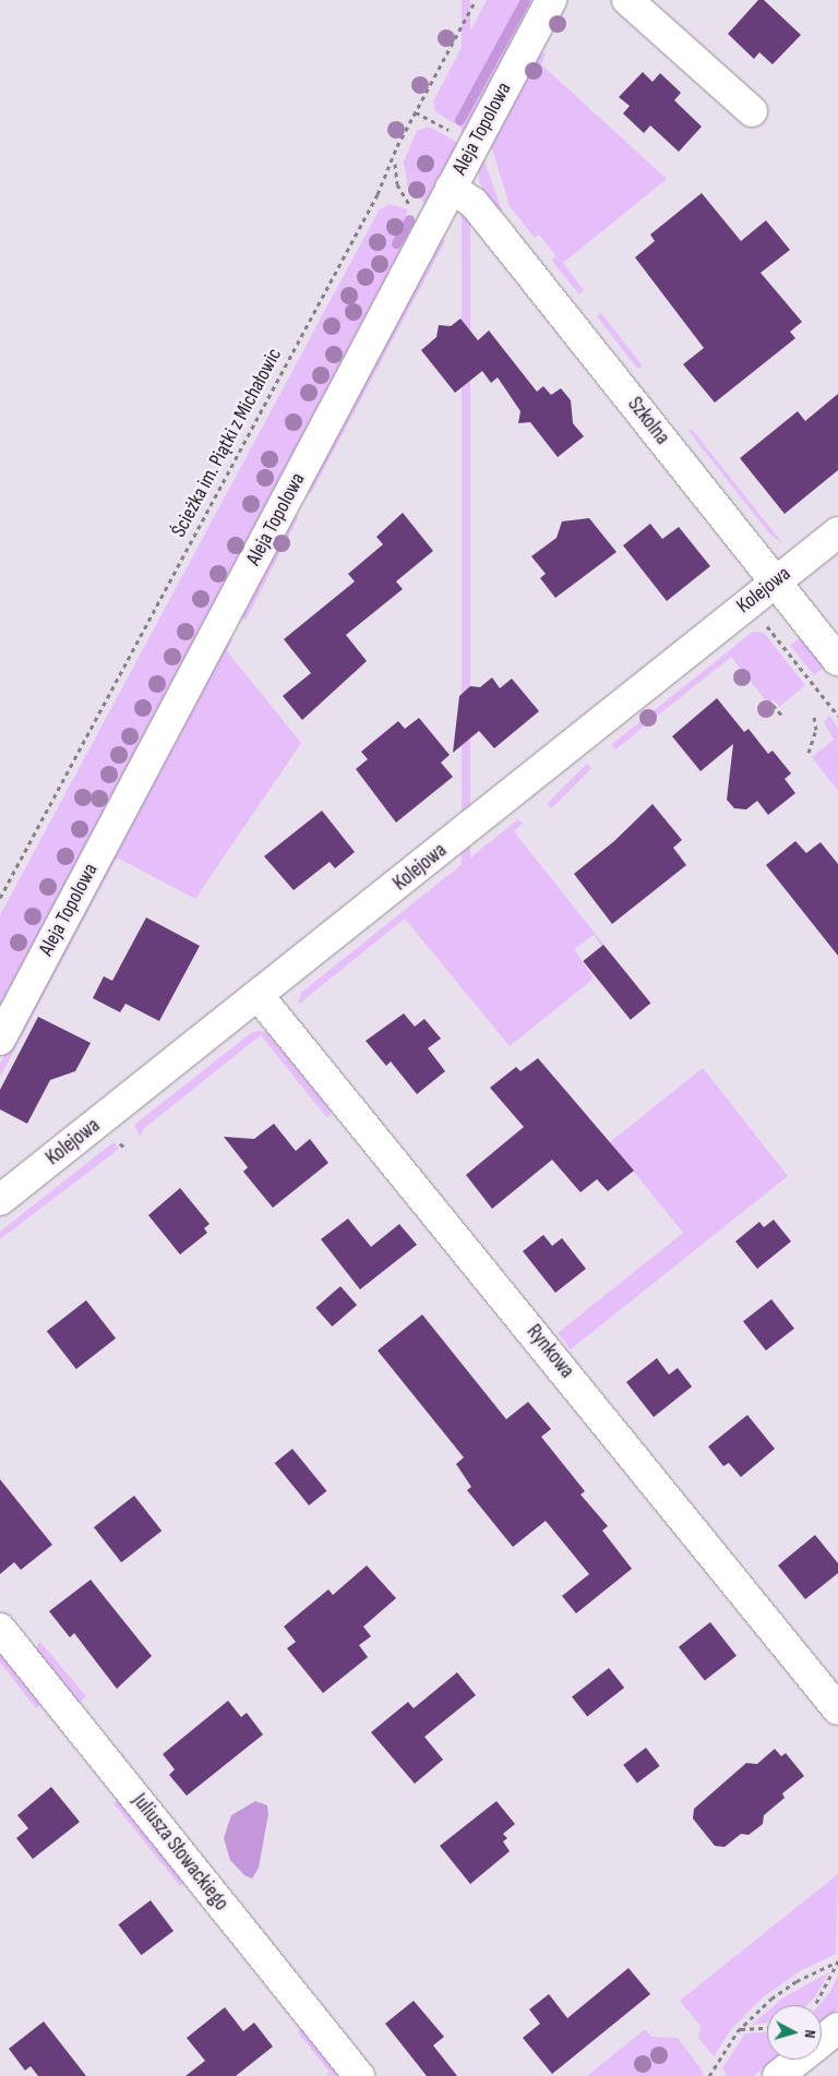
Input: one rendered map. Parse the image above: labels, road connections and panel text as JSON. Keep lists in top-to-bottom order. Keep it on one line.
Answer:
{"streets":{"street":["Aleja Topolowa","Szkolna","Kolejowa","Rynkowa","Juliusza Słowackiego"],"path":["Ścieżka im. Piątki z Michałowic"]},"crossings":[["Aleja Topolowa","Szkolna"],["Szkolna","Kolejowa"],["Kolejowa","Rynkowa"]],"north":"right"}
